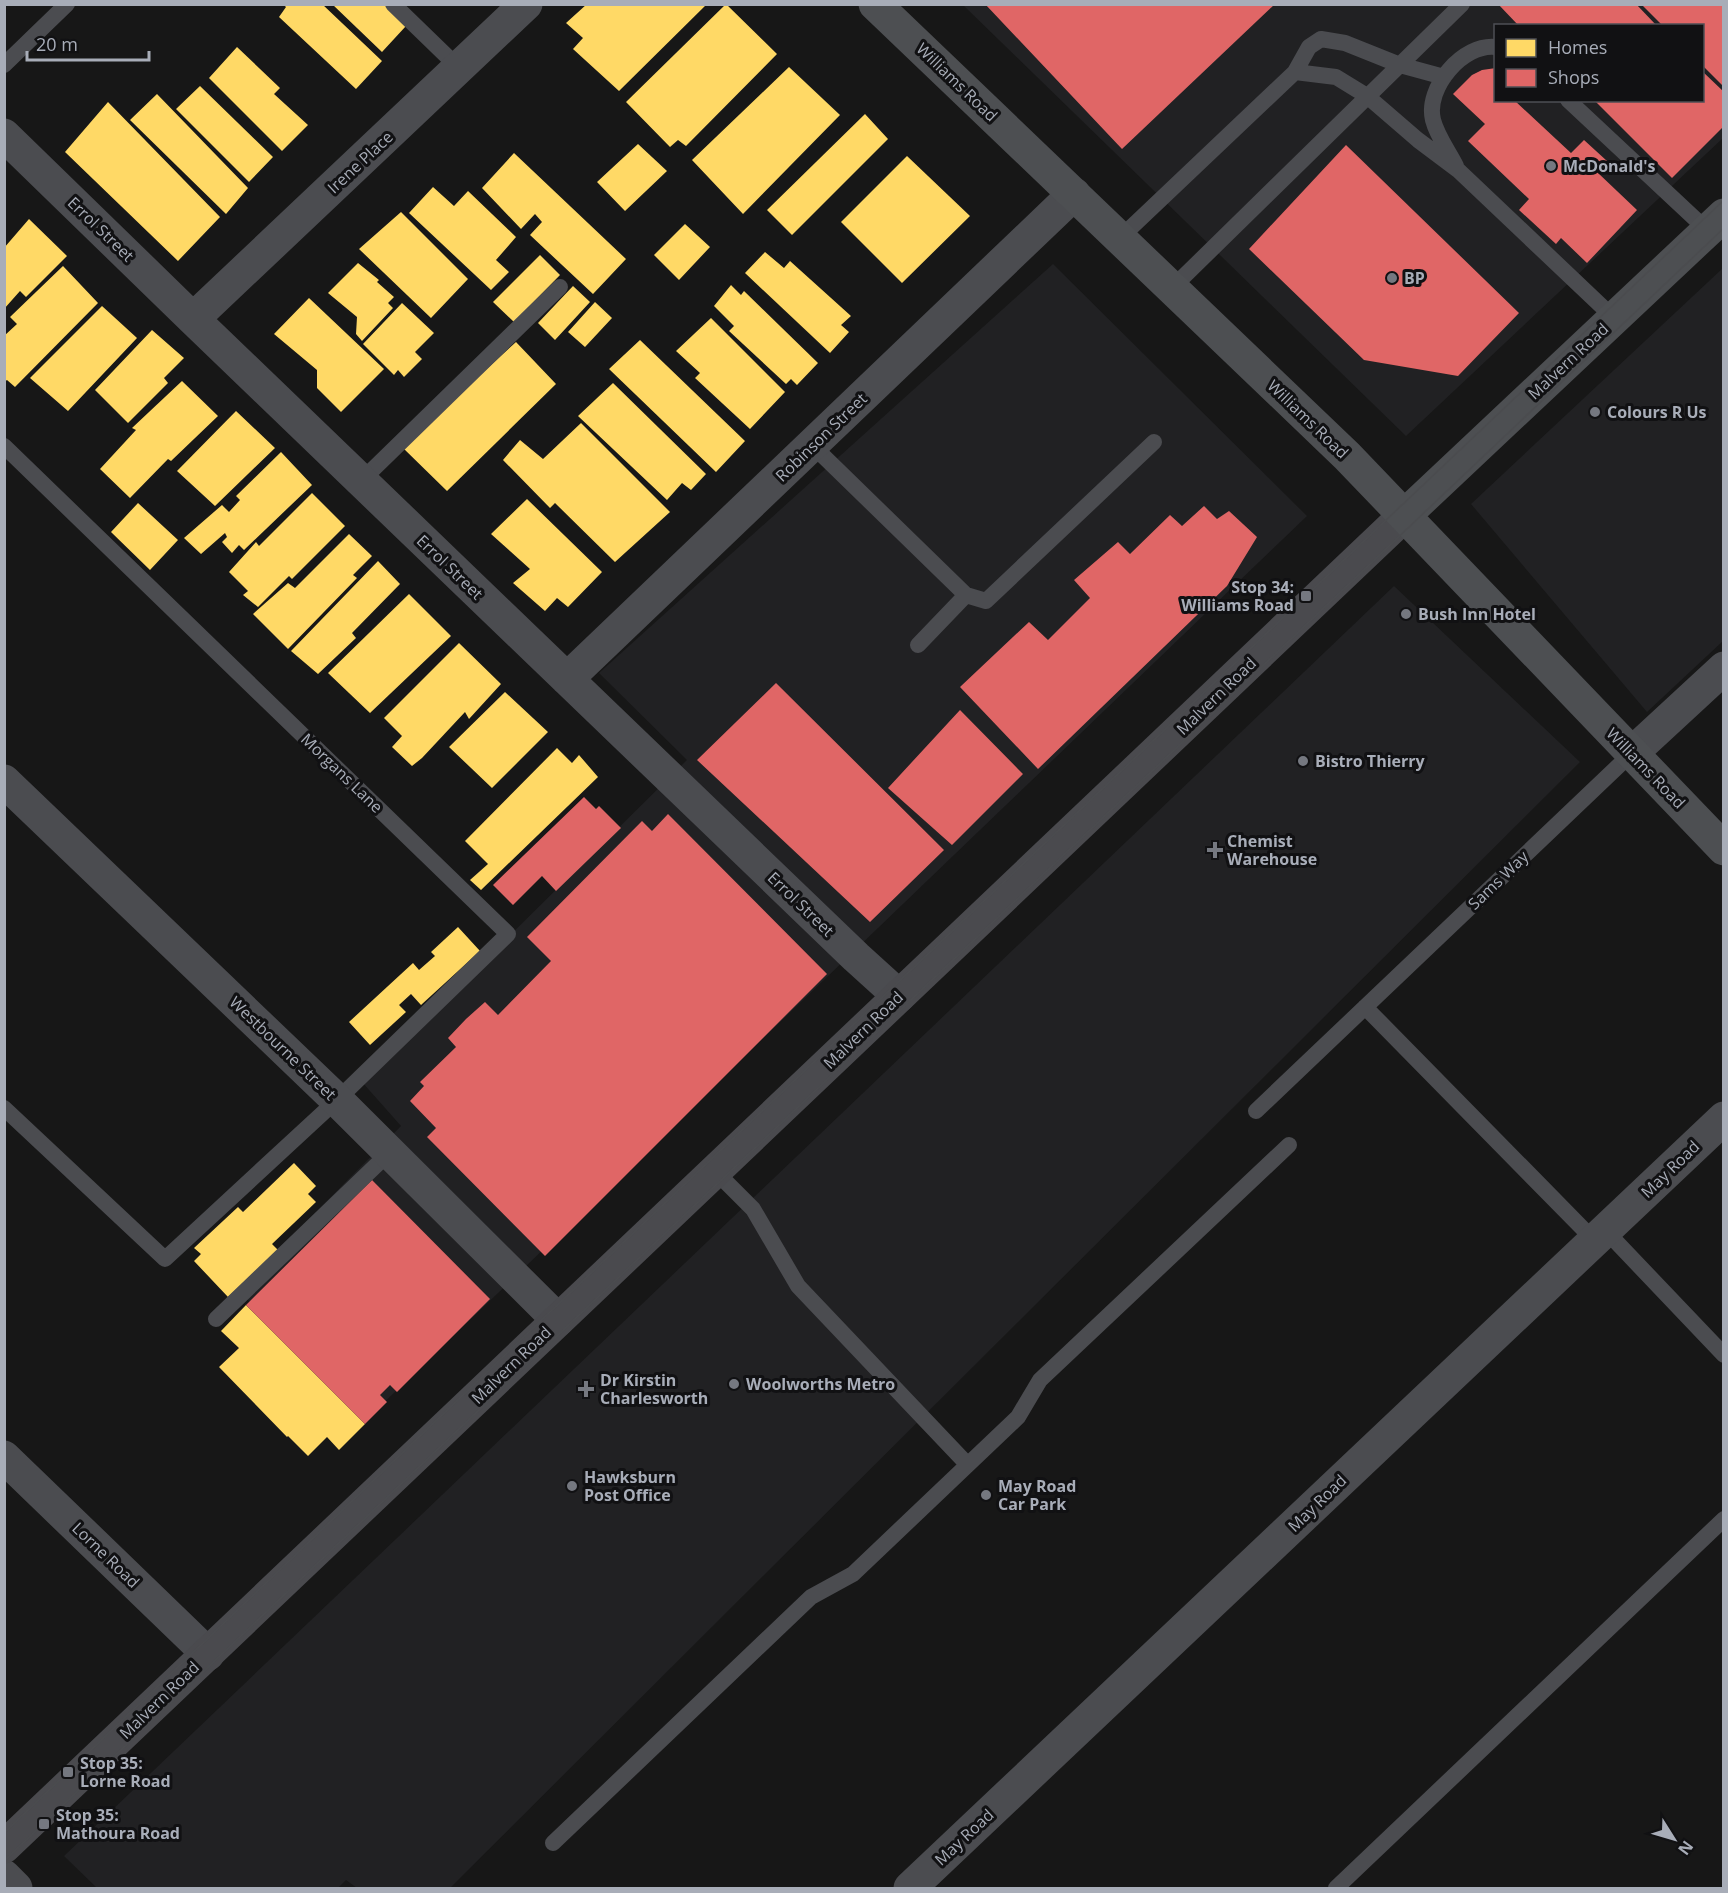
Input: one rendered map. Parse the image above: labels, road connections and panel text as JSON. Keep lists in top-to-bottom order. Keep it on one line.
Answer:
{"streets":{"main road":["Williams Road","Malvern Road"],"street":["Irene Place","Errol Street","Robinson Street","Westbourne Street","May Road","Lorne Road"],"lane":["Morgans Lane","Sams Way"]},"crossings":[["Williams Road","Malvern Road"],["Williams Road","Robinson Street"],["Williams Road","Sams Way"],["Irene Place","Errol Street"],["Errol Street","Malvern Road"],["Errol Street","Robinson Street"],["Malvern Road","Westbourne Street"],["Malvern Road","Lorne Road"],["Morgans Lane","Westbourne Street"]],"places":{"other":["McDonald's","BP","Colours R Us","Bush Inn Hotel","Bistro Thierry","Woolworths Metro","Hawksburn Post Office","May Road Car Park"],"transit":["Stop 34: Williams Road","Stop 35: Lorne Road","Stop 35: Mathoura Road"],"health":["Chemist Warehouse","Dr Kirstin Charlesworth"]},"legend":["Homes","Shops"],"scale_bar":"20 m","north":"bottom right"}
